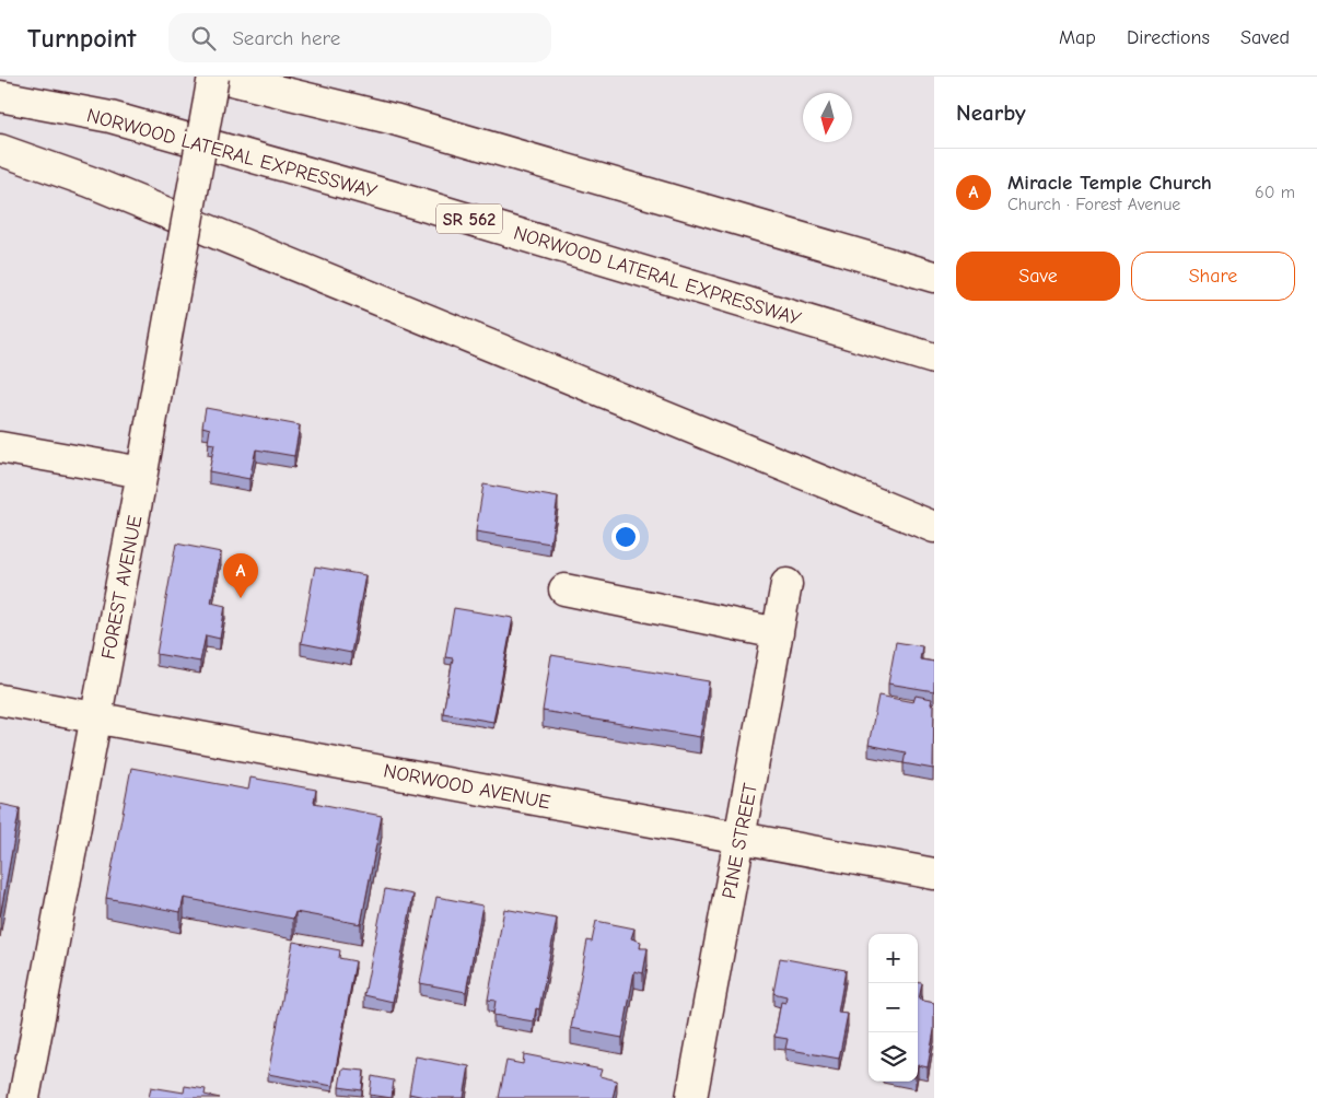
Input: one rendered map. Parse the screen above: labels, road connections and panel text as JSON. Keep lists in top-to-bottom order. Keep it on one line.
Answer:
{"streets":{"main road":["NORWOOD LATERAL EXPRESSWAY","SR 562","FOREST AVENUE","NORWOOD AVENUE","PINE STREET"]},"crossings":[["FOREST AVENUE","NORWOOD AVENUE"],["NORWOOD AVENUE","PINE STREET"]],"north":"bottom","page":{"header":"Turnpoint","search":"Search here","nav":["Map","Directions","Saved"],"heading":"Nearby","list":[{"mark":"A","name":"Miracle Temple Church","note":"Church · Forest Avenue","value":"60 m"}],"buttons":["Save","Share"],"pins":"A","map_buttons":["+","−"]}}
